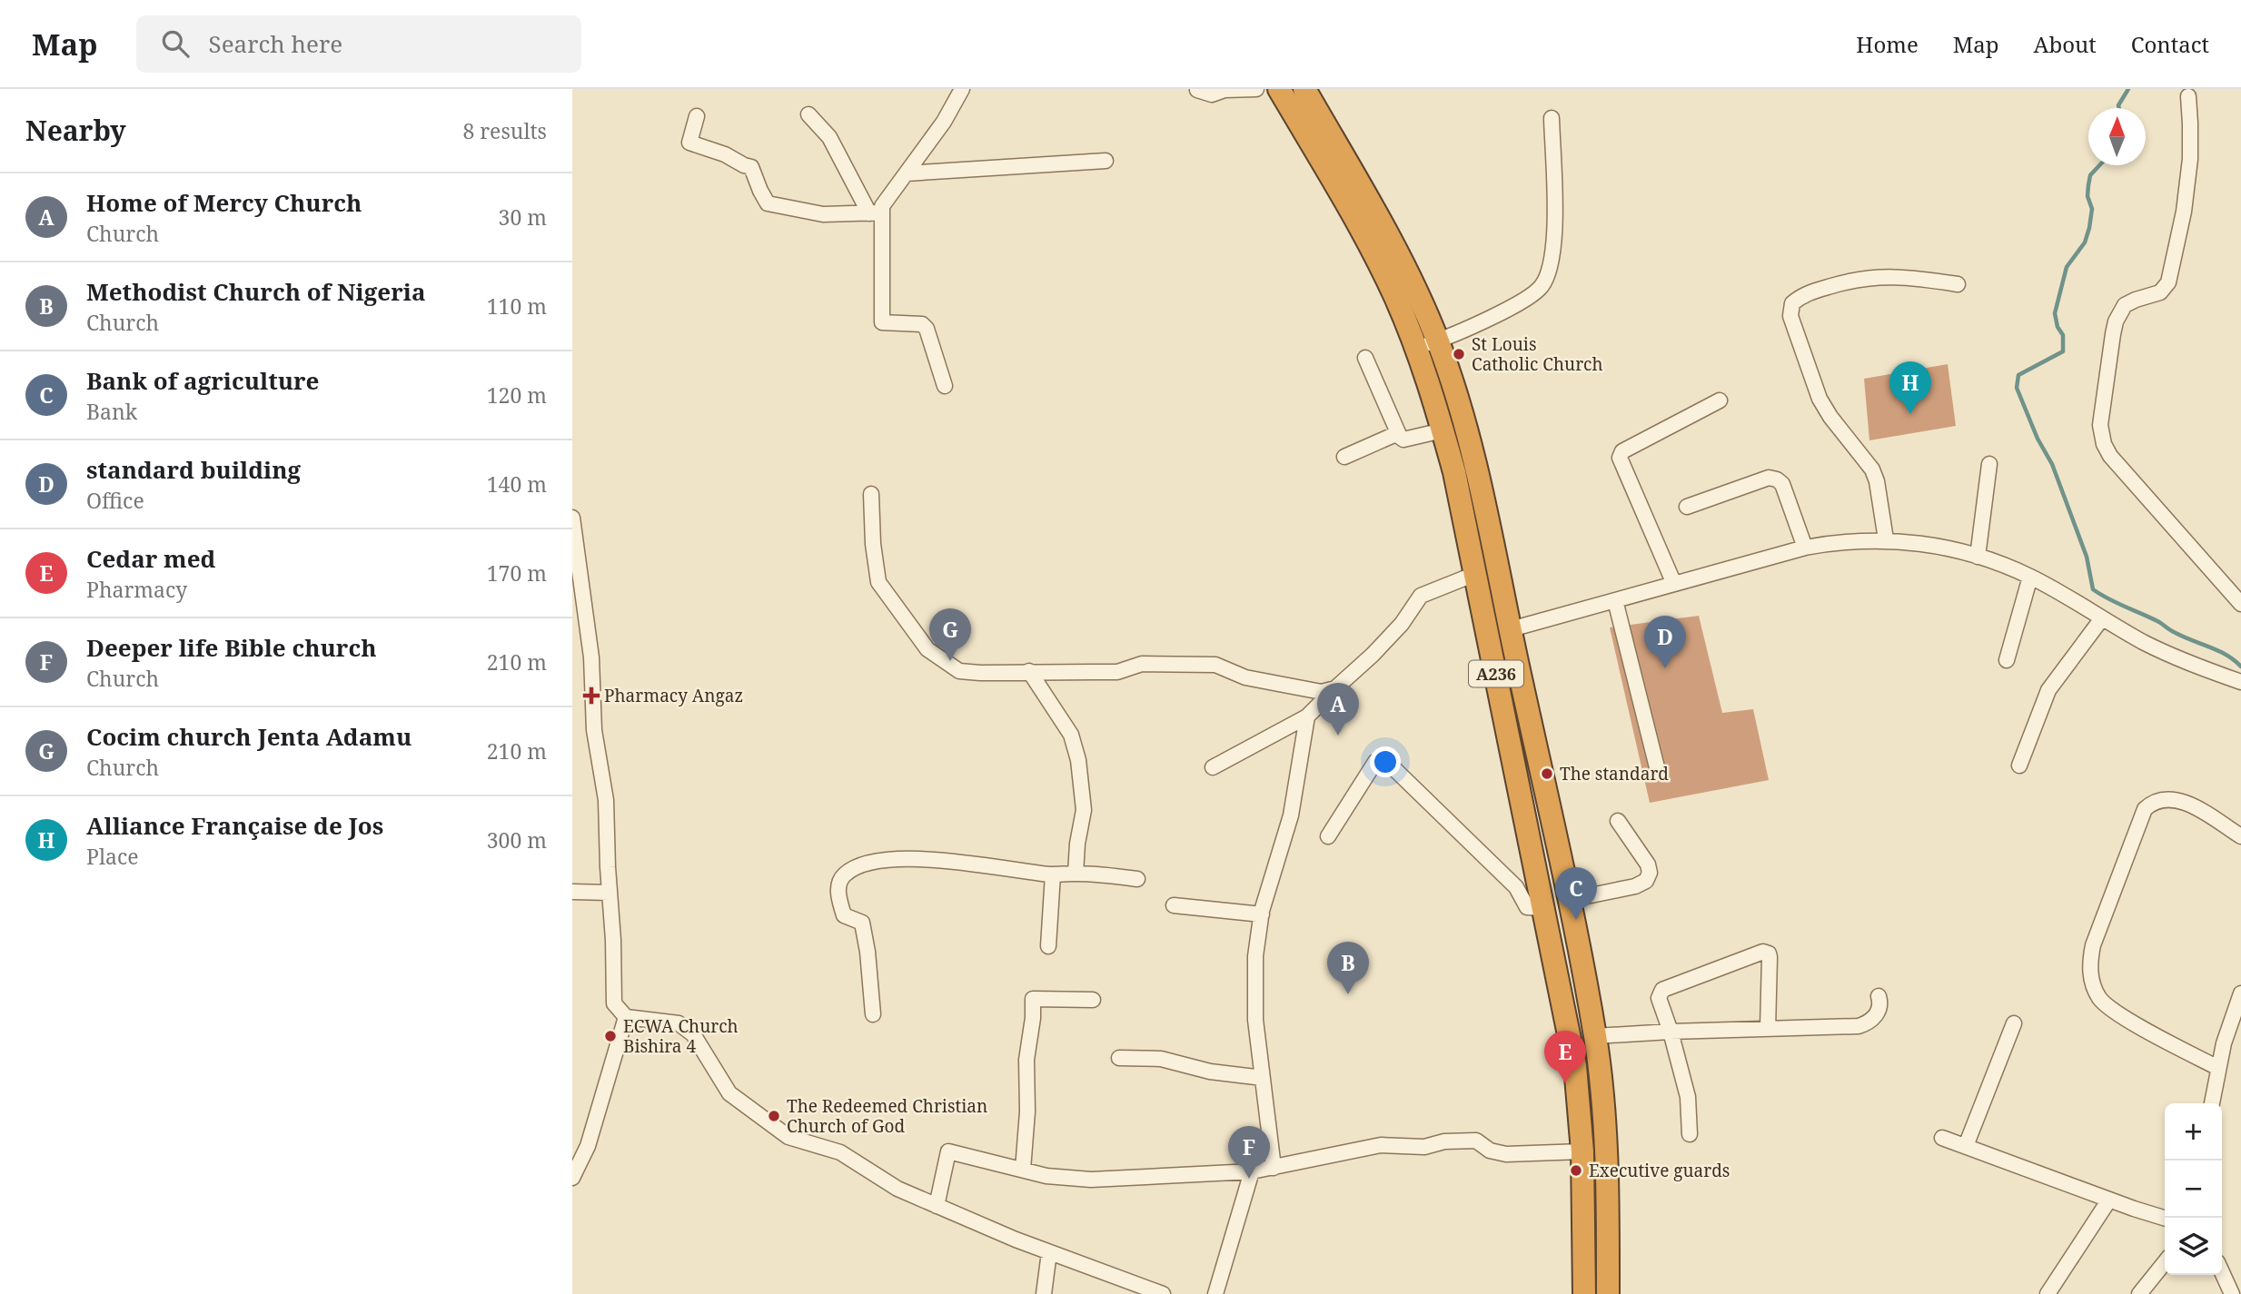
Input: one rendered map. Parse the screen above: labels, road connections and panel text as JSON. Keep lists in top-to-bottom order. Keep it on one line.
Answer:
{"streets":{"highway":["A236"]},"places":{"other":["St Louis Catholic Church","The standard","ECWA Church Bishira 4","The Redeemed Christian Church of God","Executive guards"],"health":["Pharmacy Angaz"]},"north":"top","page":{"header":"Map","search":"Search here","nav":["Home","Map","About","Contact"],"heading":["Nearby","8 results"],"list":[{"mark":"A","name":"Home of Mercy Church","note":"Church","value":"30 m"},{"mark":"B","name":"Methodist Church of Nigeria","note":"Church","value":"110 m"},{"mark":"C","name":"Bank of agriculture","note":"Bank","value":"120 m"},{"mark":"D","name":"standard building","note":"Office","value":"140 m"},{"mark":"E","name":"Cedar med","note":"Pharmacy","value":"170 m"},{"mark":"F","name":"Deeper life Bible church","note":"Church","value":"210 m"},{"mark":"G","name":"Cocim church Jenta Adamu","note":"Church","value":"210 m"},{"mark":"H","name":"Alliance Française de Jos","note":"Place","value":"300 m"}],"pins":["H","G","D","A","C","B","E","F"],"map_buttons":["+","−"]}}
